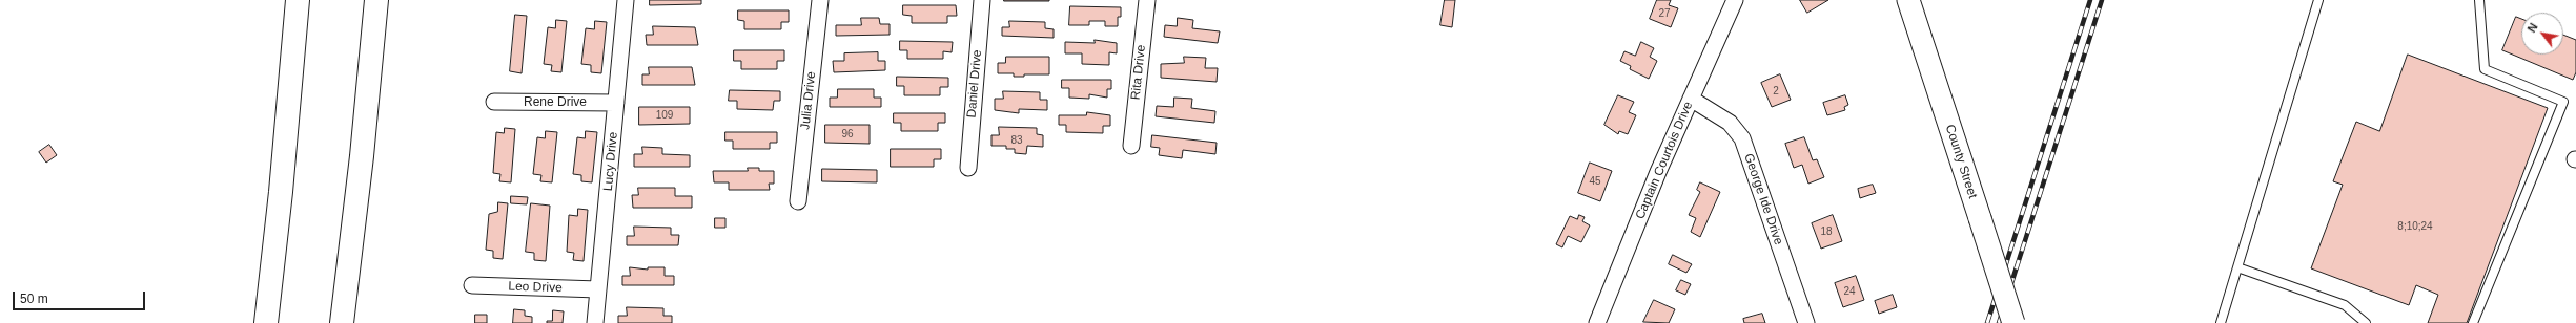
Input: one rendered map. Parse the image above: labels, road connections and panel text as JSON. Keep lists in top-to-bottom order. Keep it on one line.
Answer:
{"streets":{"main road":["County Street"],"street":["Rita Drive","Daniel Drive","Julia Drive","Rene Drive","Captain Courtois Drive","Lucy Drive","George Ide Drive","Leo Drive"]},"crossings":[["Rene Drive","Lucy Drive"],["Captain Courtois Drive","George Ide Drive"],["Lucy Drive","Leo Drive"]],"house_numbers":["27","2","109","96","83","45","8;10;24","18","24"],"scale_bar":"50 m","north":"top left"}
